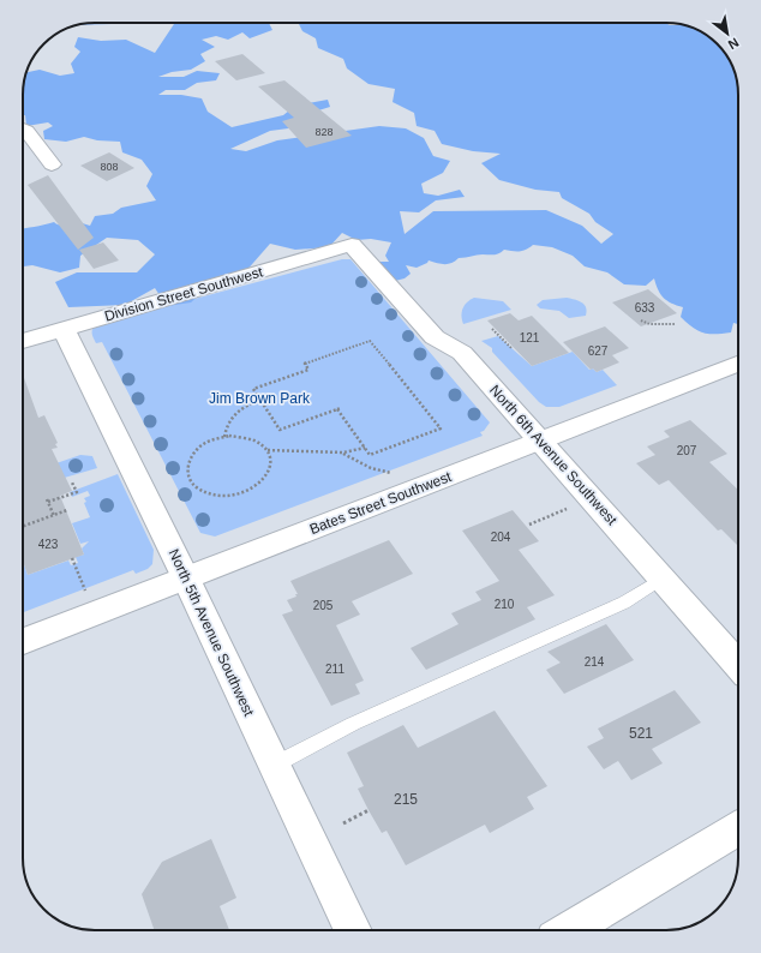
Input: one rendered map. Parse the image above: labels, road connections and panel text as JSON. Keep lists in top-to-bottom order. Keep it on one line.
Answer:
{"streets":{"street":["Division Street Southwest","North 6th Avenue Southwest","Bates Street Southwest","North 5th Avenue Southwest"]},"crossings":[["Division Street Southwest","North 6th Avenue Southwest"],["Division Street Southwest","North 5th Avenue Southwest"],["North 6th Avenue Southwest","Bates Street Southwest"],["Bates Street Southwest","North 5th Avenue Southwest"]],"parks":["Jim Brown Park"],"house_numbers":["828","808","633","121","627","207","204","423","210","205","214","211","521","215"],"north":"bottom right"}
